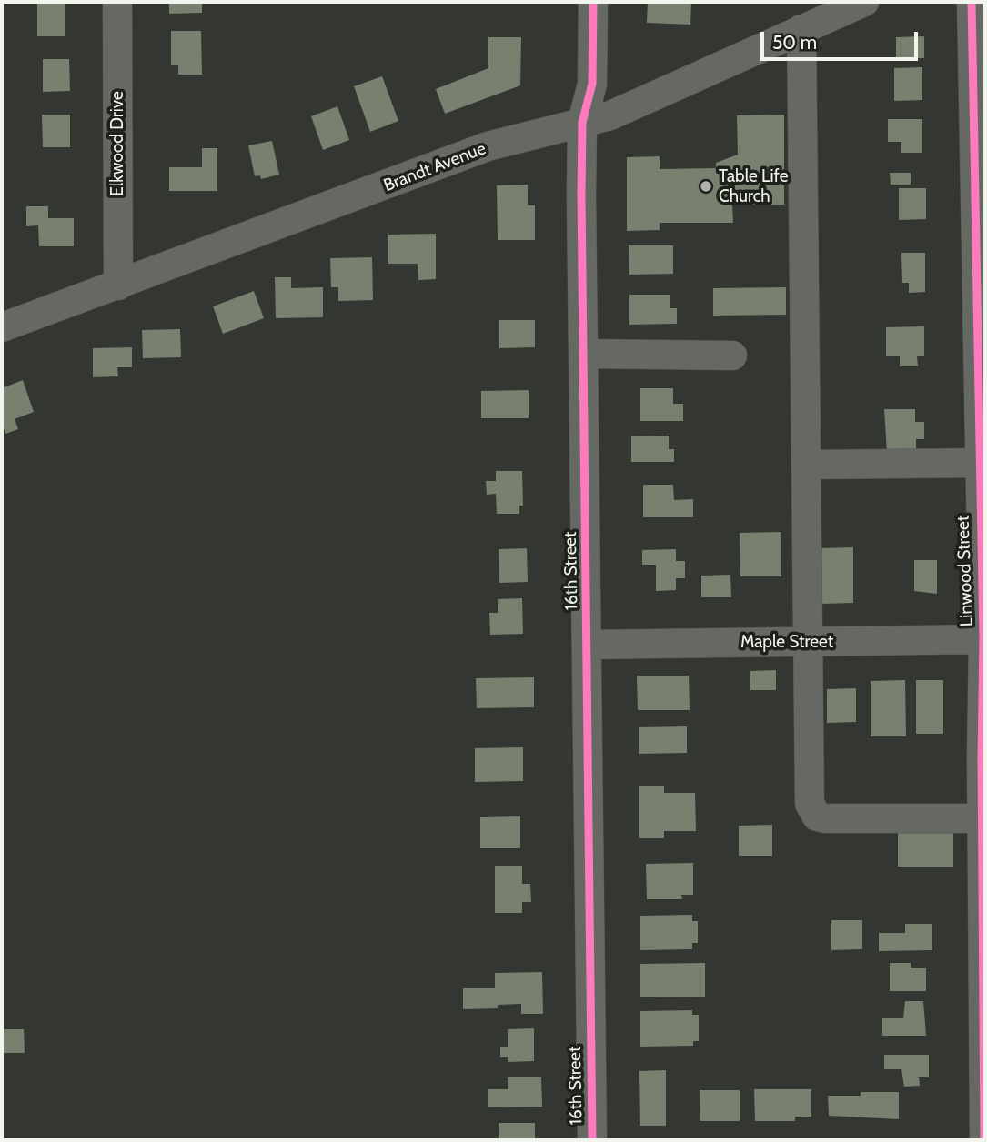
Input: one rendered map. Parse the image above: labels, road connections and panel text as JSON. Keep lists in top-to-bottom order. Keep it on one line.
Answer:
{"streets":{"street":["Elkwood Drive","Brandt Avenue","16th Street","Linwood Street","Maple Street"]},"crossings":[["Elkwood Drive","Brandt Avenue"],["Brandt Avenue","16th Street"],["16th Street","Maple Street"],["Linwood Street","Maple Street"]],"places":["Table Life Church"],"scale_bar":"50 m"}
